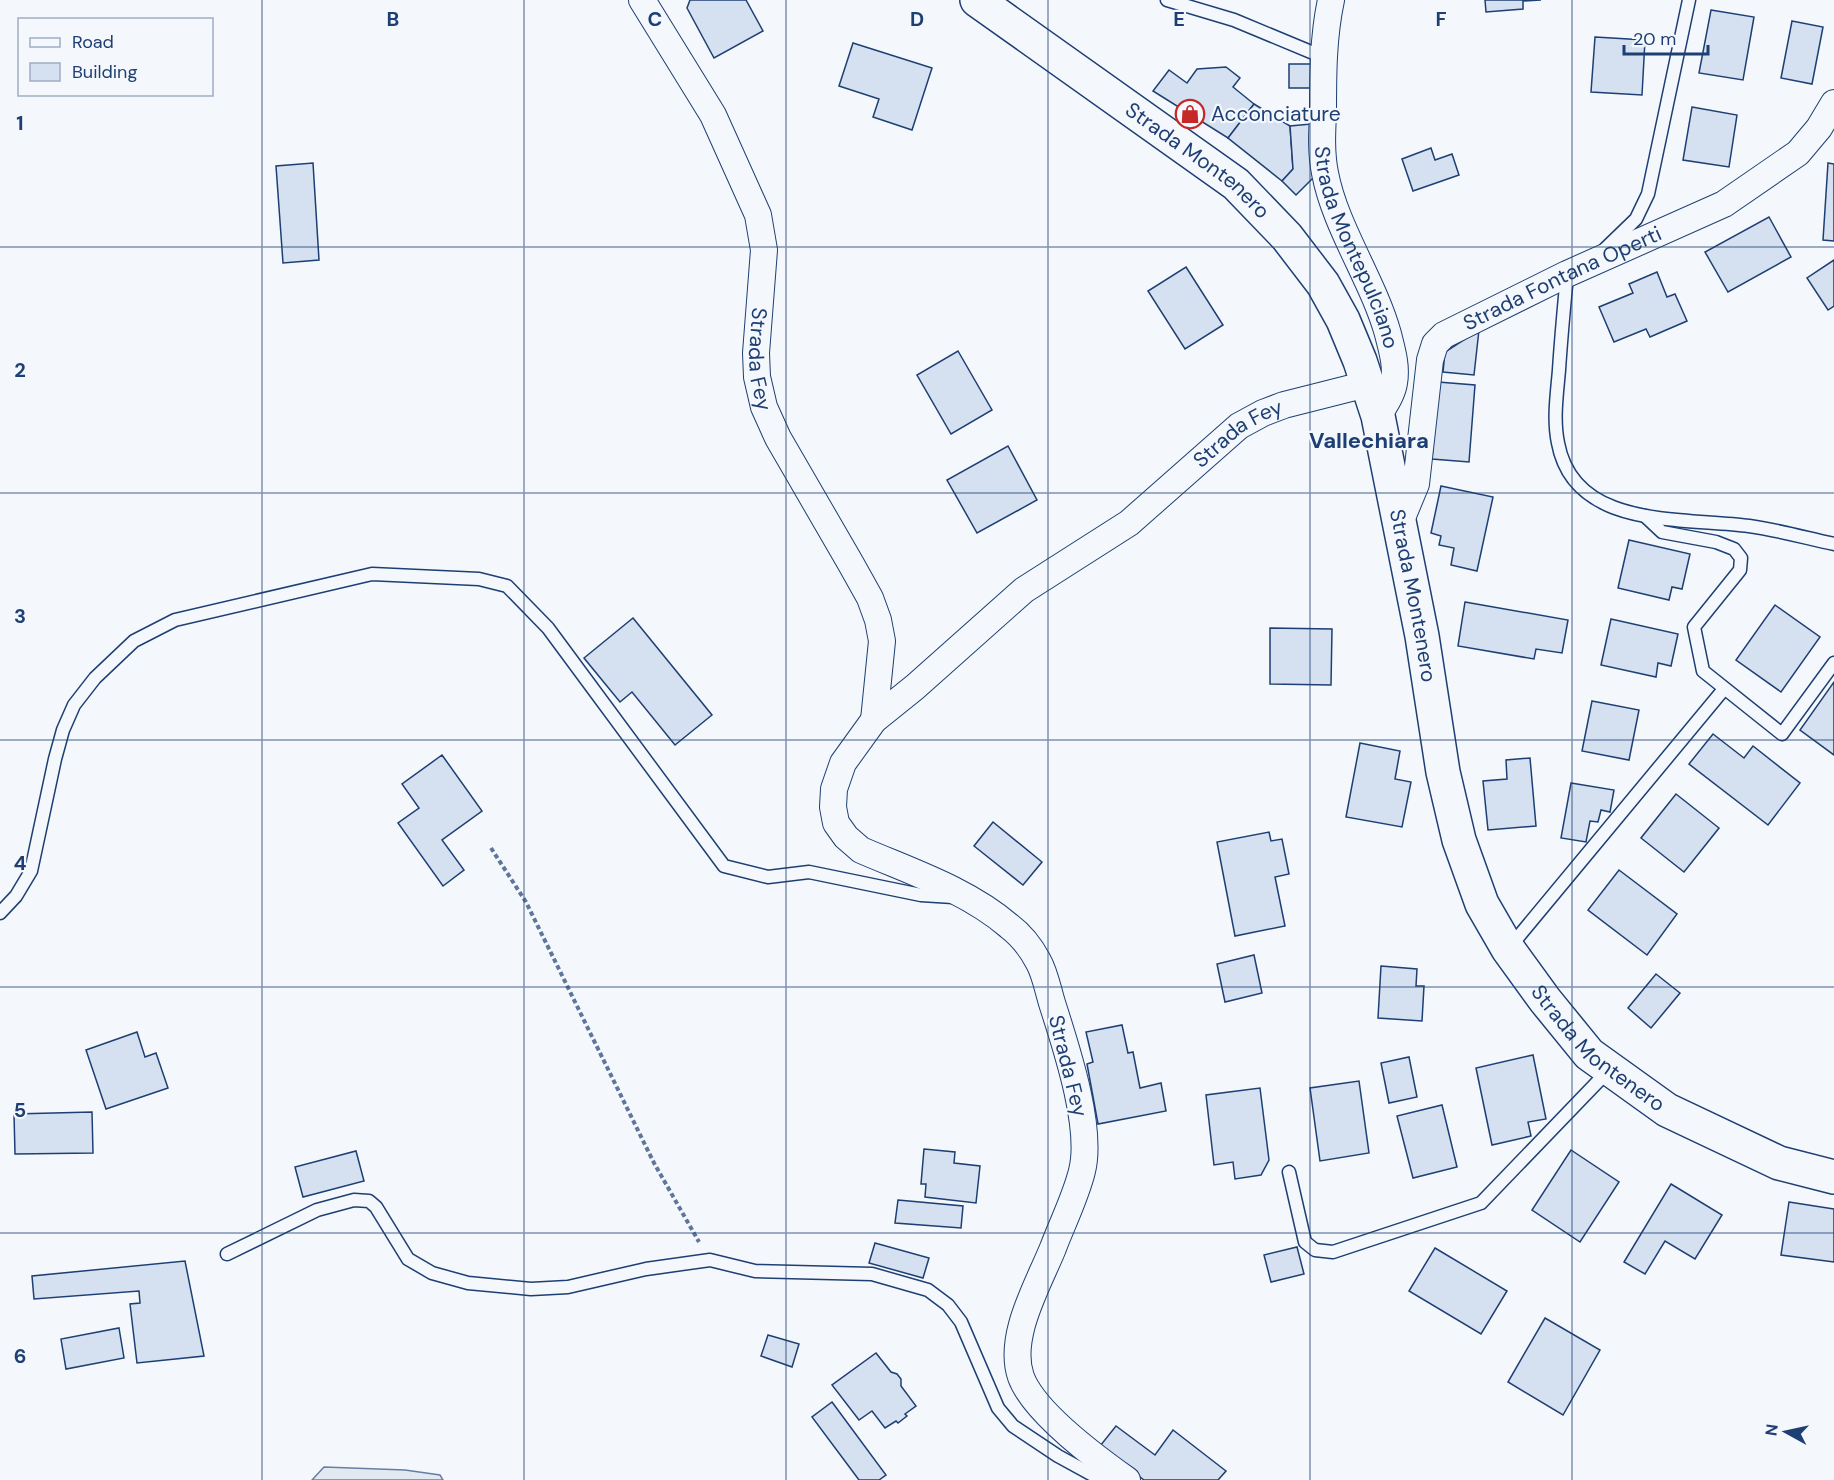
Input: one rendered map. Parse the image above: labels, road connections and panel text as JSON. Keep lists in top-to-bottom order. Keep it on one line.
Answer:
{"streets":{"main road":["Strada Montenero"],"street":["Strada Montepulciano","Strada Fontana Operti","Strada Fey"]},"crossings":[["Strada Montenero","Strada Montepulciano"],["Strada Montenero","Strada Fontana Operti"],["Strada Montenero","Strada Fey"]],"districts":["Vallechiara"],"places":{"shop":["Acconciature"]},"legend":["Road","Building"],"scale_bar":"20 m","north":"left","grid":{"columns":["B","C","D","E","F"],"rows":["1","2","3","4","5","6"]}}
